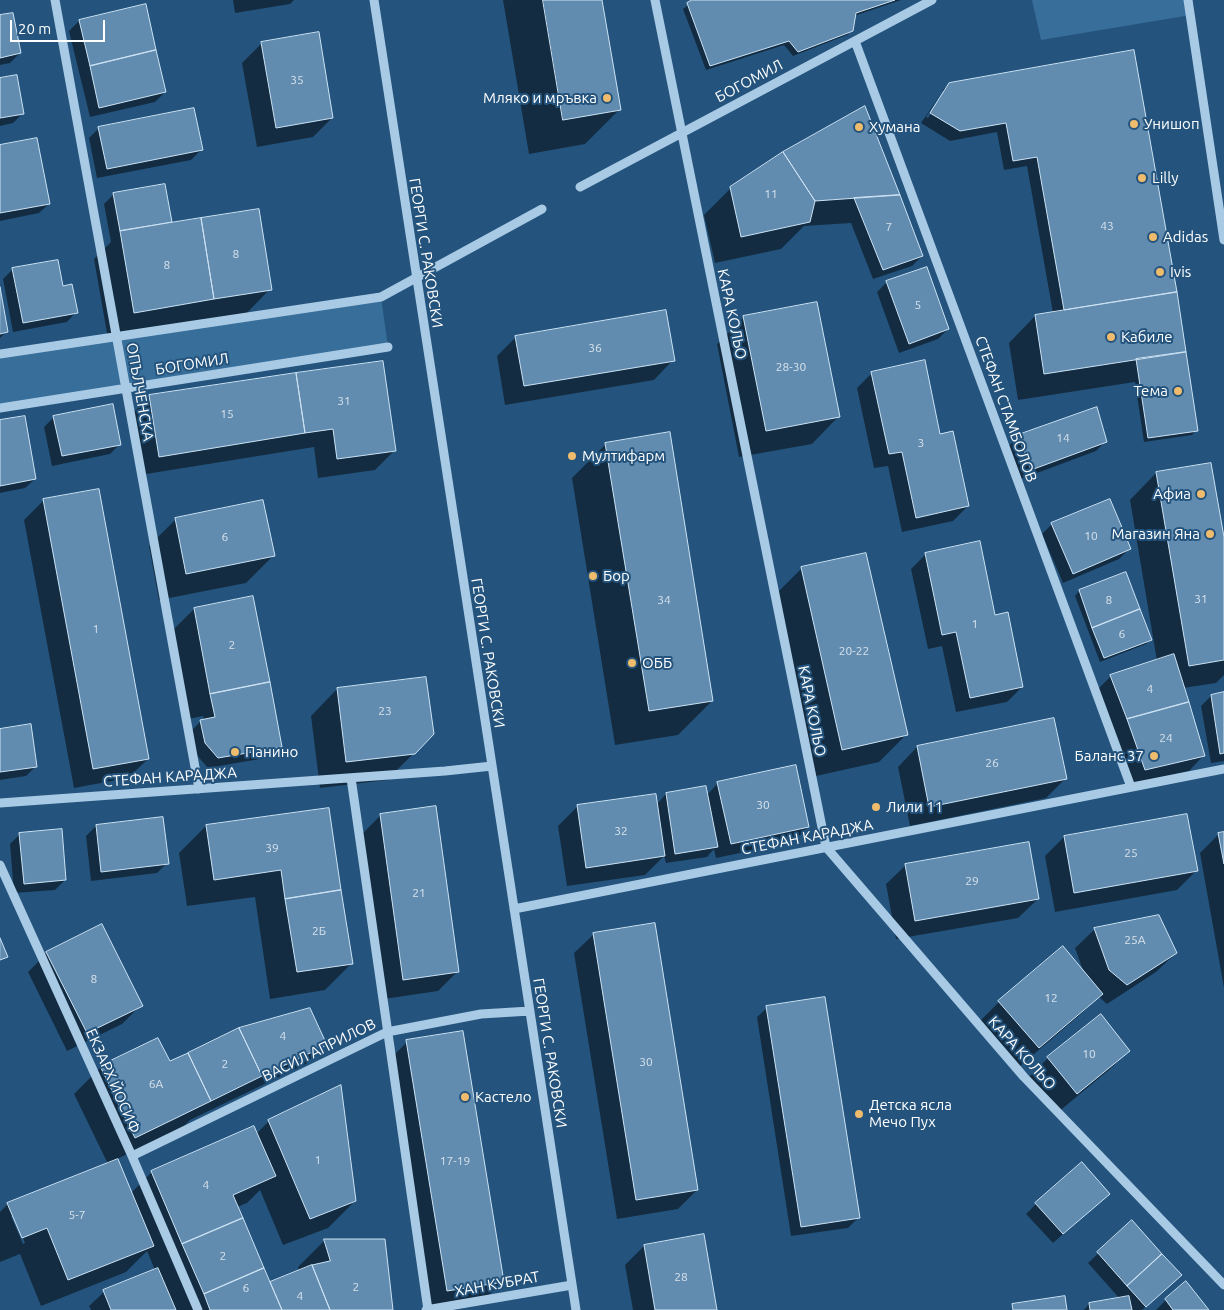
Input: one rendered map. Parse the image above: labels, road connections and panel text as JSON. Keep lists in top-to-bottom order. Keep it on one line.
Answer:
{"streets":{"street":["БОГОМИЛ","ГЕОРГИ С. РАКОВСКИ","КАРА КОЛЬО","ОПЪЛЧЕНСКА","СТЕФАН СТАМБОЛОВ","СТЕФАН КАРАДЖА","ВАСИЛ АПРИЛОВ","ЕКЗАРХ ЙОСИФ","ХАН КУБРАТ"]},"crossings":[["БОГОМИЛ","КАРА КОЛЬО"],["БОГОМИЛ","ОПЪЛЧЕНСКА"],["БОГОМИЛ","СТЕФАН СТАМБОЛОВ"],["ГЕОРГИ С. РАКОВСКИ","СТЕФАН КАРАДЖА"],["ГЕОРГИ С. РАКОВСКИ","ВАСИЛ АПРИЛОВ"],["ГЕОРГИ С. РАКОВСКИ","ХАН КУБРАТ"],["КАРА КОЛЬО","СТЕФАН КАРАДЖА"],["ОПЪЛЧЕНСКА","СТЕФАН КАРАДЖА"],["СТЕФАН СТАМБОЛОВ","СТЕФАН КАРАДЖА"],["ВАСИЛ АПРИЛОВ","ЕКЗАРХ ЙОСИФ"]],"places":["Мляко и мръвка","Унишоп","Хумана","Lilly","Adidas","Ivis","Кабиле","Тема","Мултифарм","Афиа","Магазин Яна","Бор","ОББ","Панино","Баланс 37","Лили 11","Кастело","Детска ясла Мечо Пух"],"house_numbers":["35","11","43","7","8","8","5","36","28-30","31","15","14","3","10","6","31","34","8","1","1","6","2","20-22","4","23","24","26","30","32","39","25","29","21","2Б","25A","8","12","4","10","30","2","6A","1","17-19","4","5-7","2","28","2","6","4"],"scale_bar":"20 m"}
